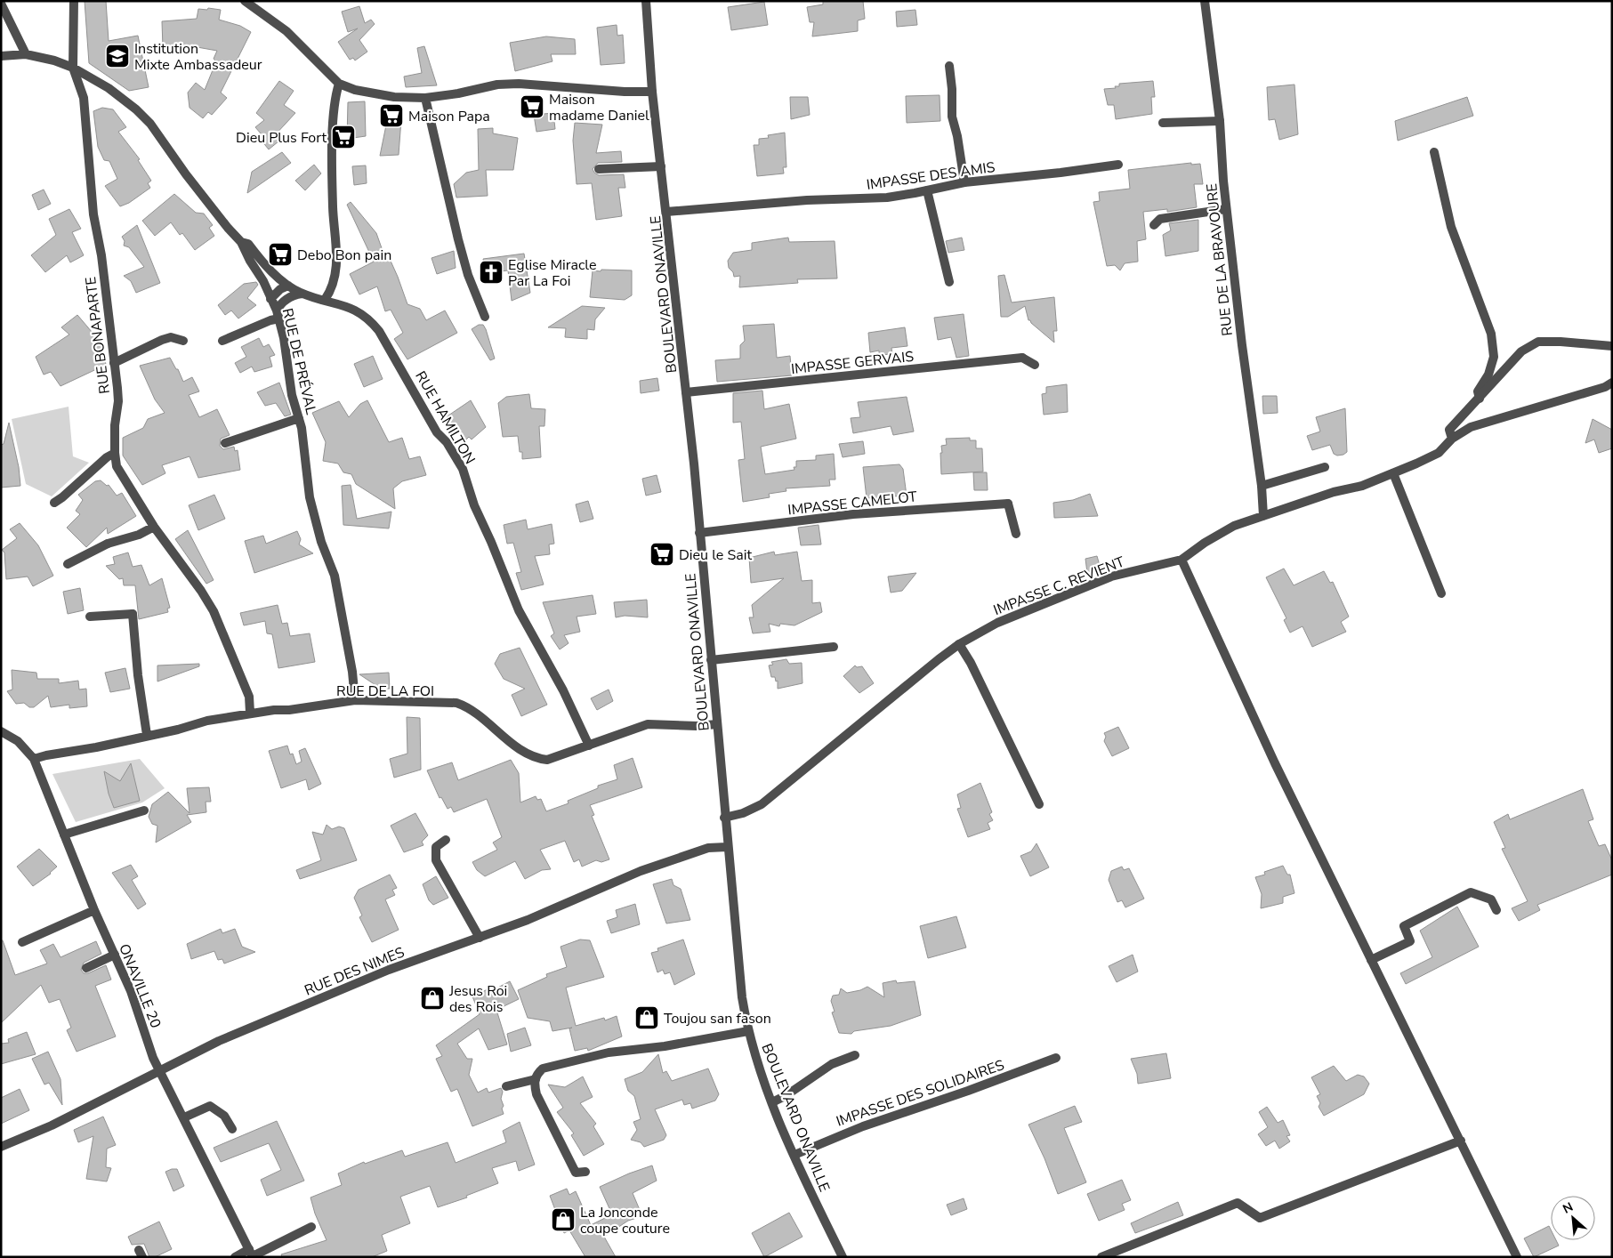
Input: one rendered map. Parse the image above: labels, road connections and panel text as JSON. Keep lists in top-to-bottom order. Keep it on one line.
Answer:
{"streets":{"street":["IMPASSE DES AMIS","RUE DE LA BRAVOURE","BOULEVARD ONAVILLE","RUE BONAPARTE","RUE DE PRÉVAL","IMPASSE GERVAIS","RUE HAMILTON","IMPASSE CAMELOT","IMPASSE C. REVIENT","RUE DE LA FOI","RUE DES NIMES","ONAVILLE 20","IMPASSE DES SOLIDAIRES"]},"crossings":[["IMPASSE DES AMIS","BOULEVARD ONAVILLE"],["RUE DE LA BRAVOURE","IMPASSE C. REVIENT"],["BOULEVARD ONAVILLE","IMPASSE GERVAIS"],["BOULEVARD ONAVILLE","IMPASSE CAMELOT"],["BOULEVARD ONAVILLE","IMPASSE C. REVIENT"],["BOULEVARD ONAVILLE","RUE DE LA FOI"],["BOULEVARD ONAVILLE","RUE DES NIMES"],["BOULEVARD ONAVILLE","IMPASSE DES SOLIDAIRES"],["RUE BONAPARTE","RUE DE PRÉVAL"],["RUE BONAPARTE","RUE DE LA FOI"],["RUE DE PRÉVAL","RUE HAMILTON"],["RUE DE PRÉVAL","RUE DE LA FOI"],["RUE HAMILTON","RUE DE LA FOI"],["RUE DE LA FOI","ONAVILLE 20"],["RUE DES NIMES","ONAVILLE 20"]],"places":{"school or university":["Institution Mixte Ambassadeur"],"supermarket":["Maison madame Daniel","Maison Papa","Dieu Plus Fort","Debo Bon pain","Dieu le Sait"],"church":["Eglise Miracle Par La Foi"],"shop":["Jesus Roi des Rois","Toujou san fason","La Jonconde coupe couture"]},"north":"top left"}
